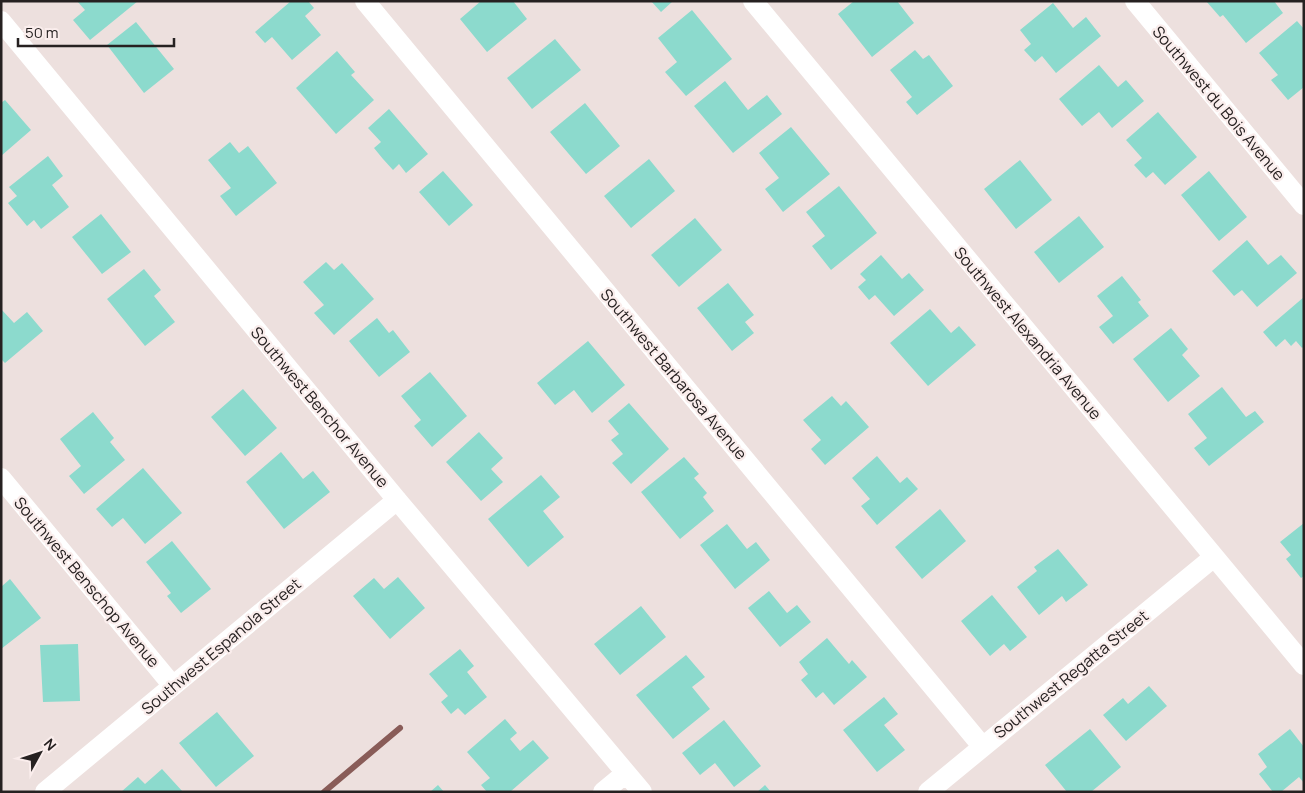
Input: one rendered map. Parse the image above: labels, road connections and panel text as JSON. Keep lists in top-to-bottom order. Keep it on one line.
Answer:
{"streets":{"street":["Southwest du Bois Avenue","Southwest Alexandria Avenue","Southwest Barbarosa Avenue","Southwest Benchor Avenue","Southwest Benschop Avenue","Southwest Espanola Street","Southwest Regatta Street"]},"crossings":[["Southwest Alexandria Avenue","Southwest Regatta Street"],["Southwest Barbarosa Avenue","Southwest Regatta Street"],["Southwest Benchor Avenue","Southwest Espanola Street"],["Southwest Benschop Avenue","Southwest Espanola Street"]],"scale_bar":"50 m","north":"top right"}
